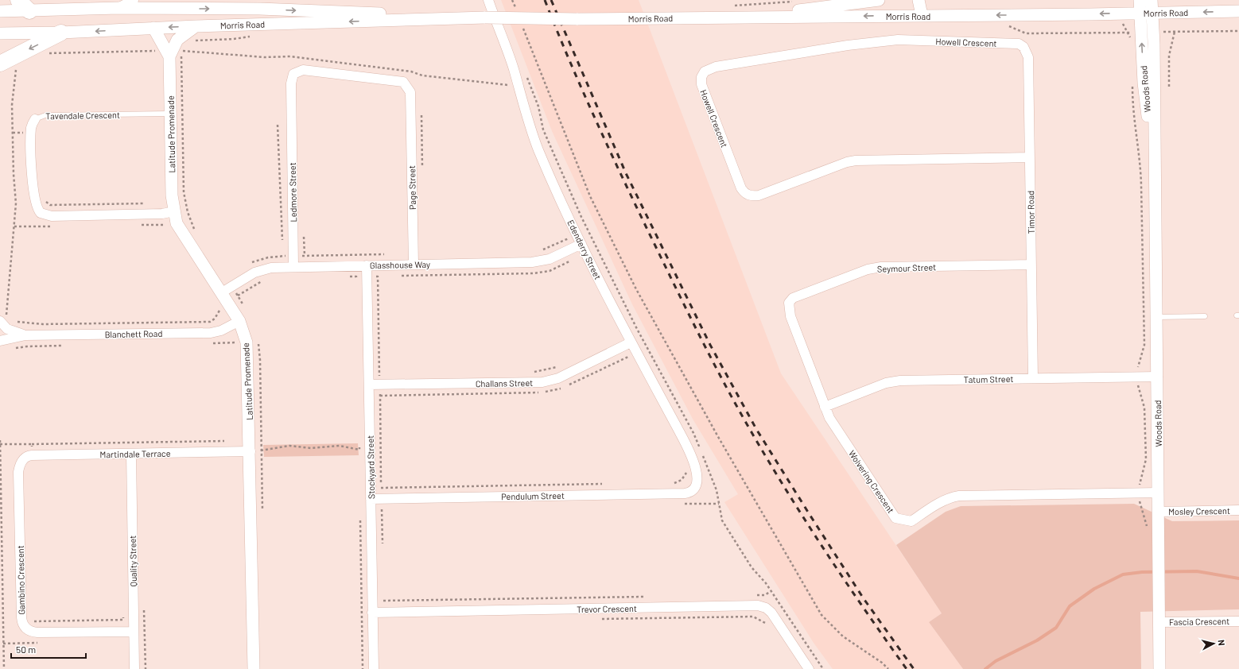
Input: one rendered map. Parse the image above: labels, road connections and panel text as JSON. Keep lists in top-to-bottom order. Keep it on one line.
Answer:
{"streets":{"street":["Morris Road","Howell Crescent","Woods Road","Tavendale Crescent","Latitude Promenade","Page Street","Ledmore Street","Timor Road","Edenderry Street","Glasshouse Way","Seymour Street","Blanchett Road","Tatum Street","Challans Street","Martindale Terrace","Stockyard Street","Wolvering Crescent","Pendulum Street","Mosley Crescent","Quality Street","Gambino Crescent","Trevor Crescent","Fascia Crescent"]},"crossings":[["Morris Road","Woods Road"],["Morris Road","Latitude Promenade"],["Howell Crescent","Timor Road"],["Woods Road","Tatum Street"],["Woods Road","Wolvering Crescent"],["Woods Road","Mosley Crescent"],["Woods Road","Fascia Crescent"],["Tavendale Crescent","Latitude Promenade"],["Latitude Promenade","Glasshouse Way"],["Latitude Promenade","Blanchett Road"],["Latitude Promenade","Martindale Terrace"],["Page Street","Ledmore Street"],["Page Street","Glasshouse Way"],["Ledmore Street","Glasshouse Way"],["Timor Road","Seymour Street"],["Timor Road","Tatum Street"],["Edenderry Street","Glasshouse Way"],["Edenderry Street","Challans Street"],["Edenderry Street","Pendulum Street"],["Glasshouse Way","Stockyard Street"],["Seymour Street","Wolvering Crescent"],["Tatum Street","Wolvering Crescent"],["Challans Street","Stockyard Street"],["Martindale Terrace","Quality Street"],["Martindale Terrace","Gambino Crescent"],["Stockyard Street","Pendulum Street"],["Stockyard Street","Trevor Crescent"],["Quality Street","Gambino Crescent"]],"scale_bar":"50 m","north":"right"}
